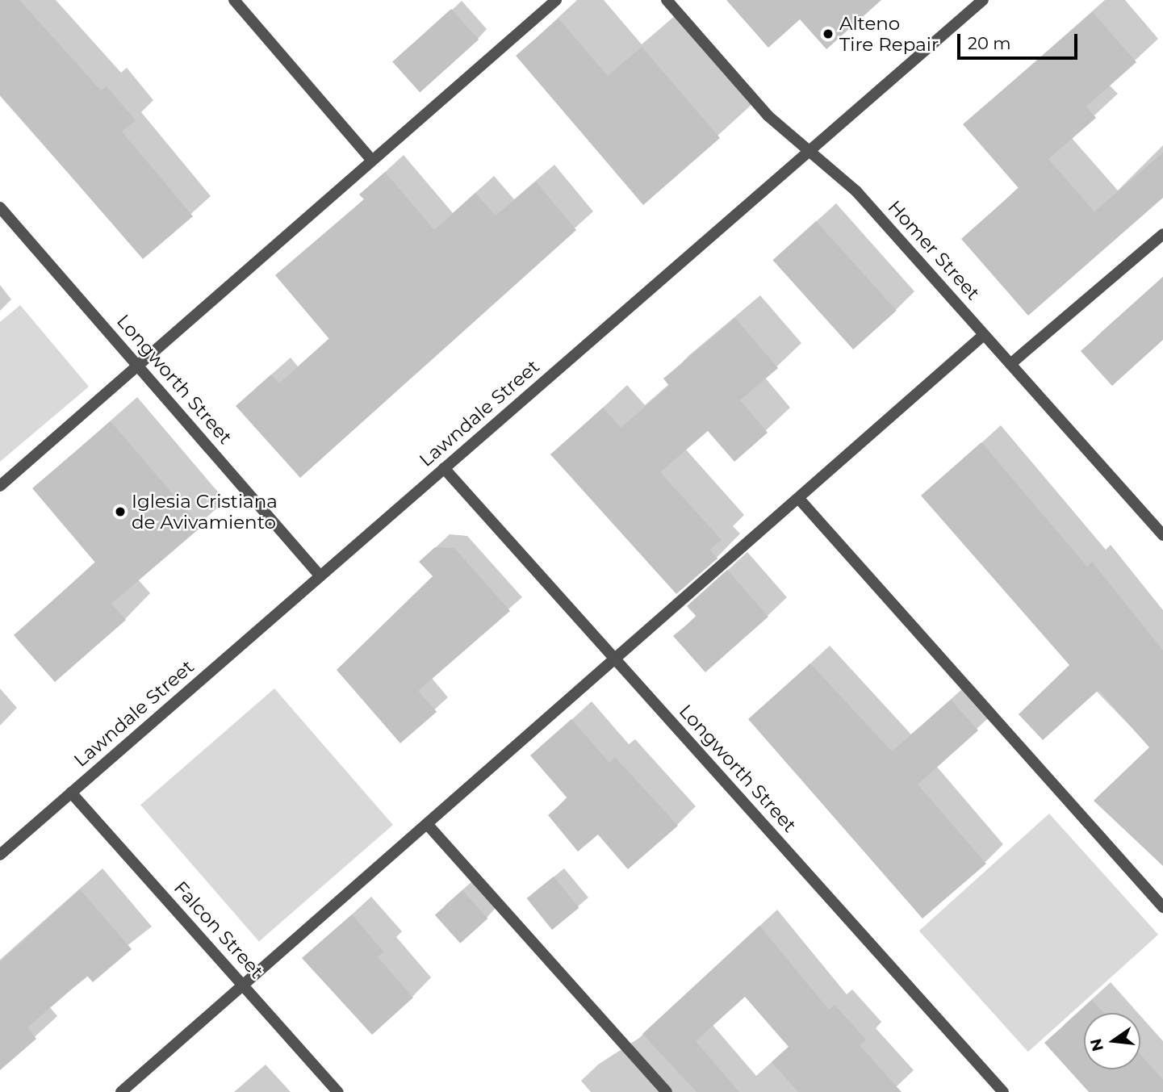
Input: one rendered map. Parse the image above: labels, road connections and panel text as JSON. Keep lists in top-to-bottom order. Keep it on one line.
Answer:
{"streets":{"street":["Homer Street","Longworth Street","Lawndale Street","Falcon Street"]},"crossings":[["Homer Street","Lawndale Street"],["Longworth Street","Lawndale Street"],["Lawndale Street","Falcon Street"]],"places":["Alteno Tire Repair","Iglesia Cristiana de Avivamiento"],"scale_bar":"20 m","north":"left"}
